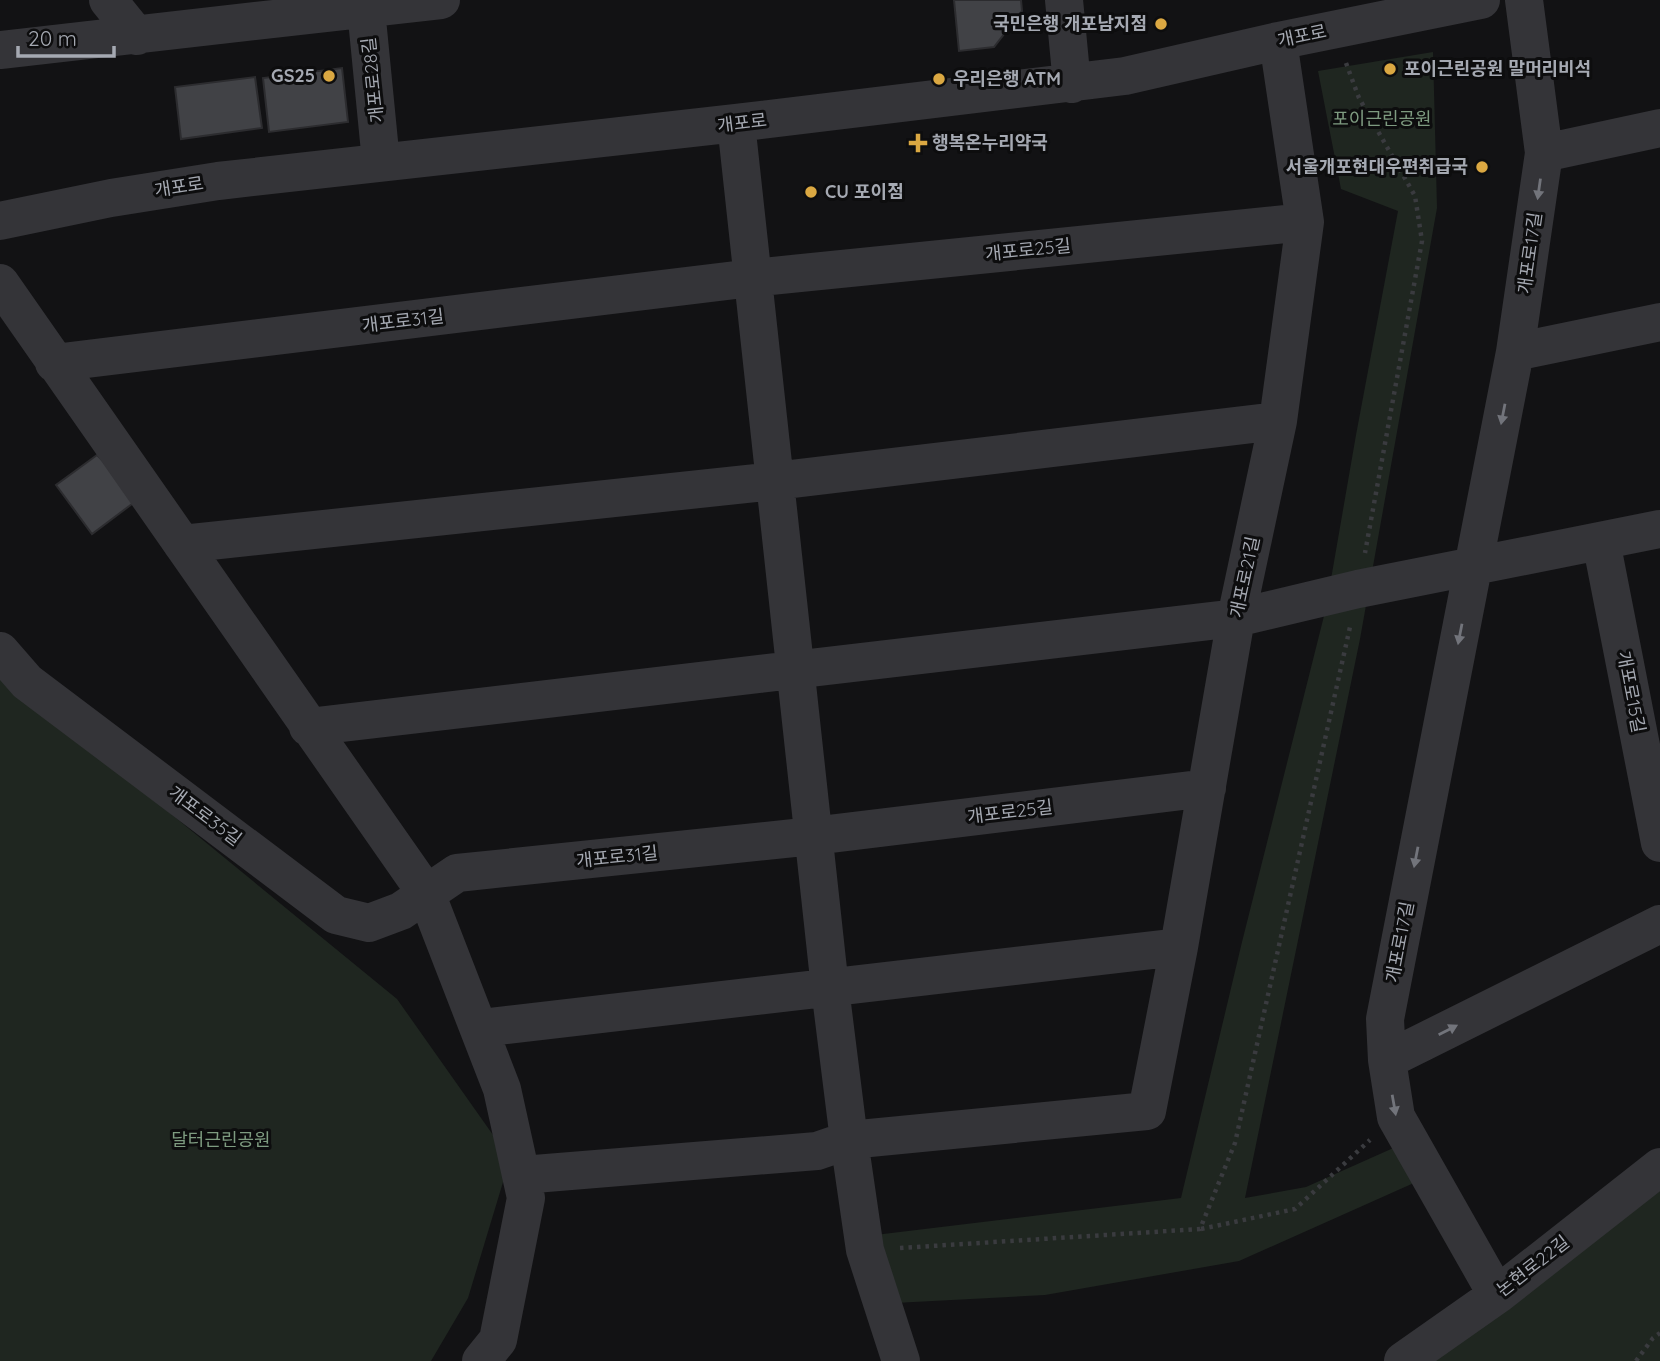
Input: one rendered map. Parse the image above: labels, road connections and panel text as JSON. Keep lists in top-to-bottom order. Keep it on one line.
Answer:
{"streets":{"street":["개포로","개포로28길","개포로25길","개포로17길","개포로31길","개포로21길","개포로15길","개포로35길","논현로22길"]},"crossings":[["개포로","개포로28길"],["개포로","개포로21길"],["개포로25길","개포로31길"],["개포로25길","개포로21길"],["개포로17길","논현로22길"],["개포로31길","개포로35길"]],"one_way":["개포로17길"],"parks":["포이근린공원","달터근린공원"],"places":{"other":["국민은행 개포남지점","포이근린공원 말머리비석","GS25","우리은행 ATM","서울개포현대우편취급국","CU 포이점"],"health":["행복온누리약국"]},"scale_bar":"20 m"}
